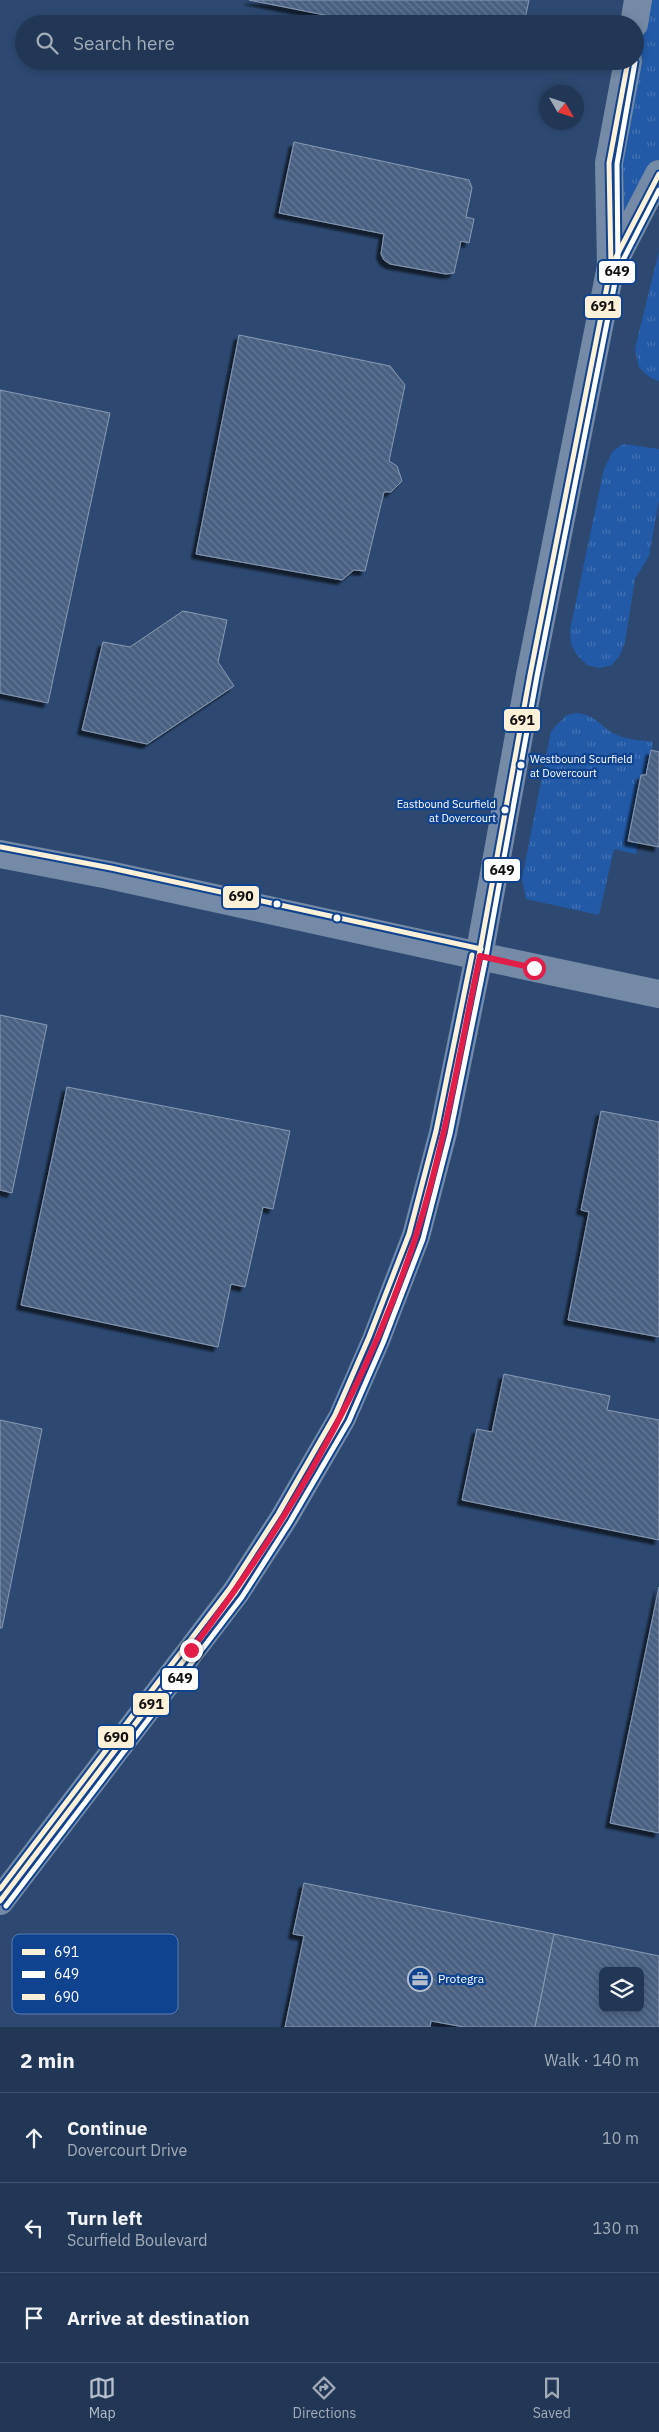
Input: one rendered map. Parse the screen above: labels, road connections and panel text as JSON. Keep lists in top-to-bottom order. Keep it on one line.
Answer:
{"places":{"other":["Westbound Scurfield at Dovercourt","Eastbound Scurfield at Dovercourt"],"office":["Protegra"]},"lines":["transit line 691","transit line 649","transit line 690"],"legend":["691","649","690"],"north":"bottom right","page":{"search":"Search here","heading":["2 min","Walk · 140 m"],"list":[["Continue","Dovercourt Drive","10 m"],["Turn left","Scurfield Boulevard","130 m"],"Arrive at destination"],"nav":["Map","Directions","Saved"]}}
